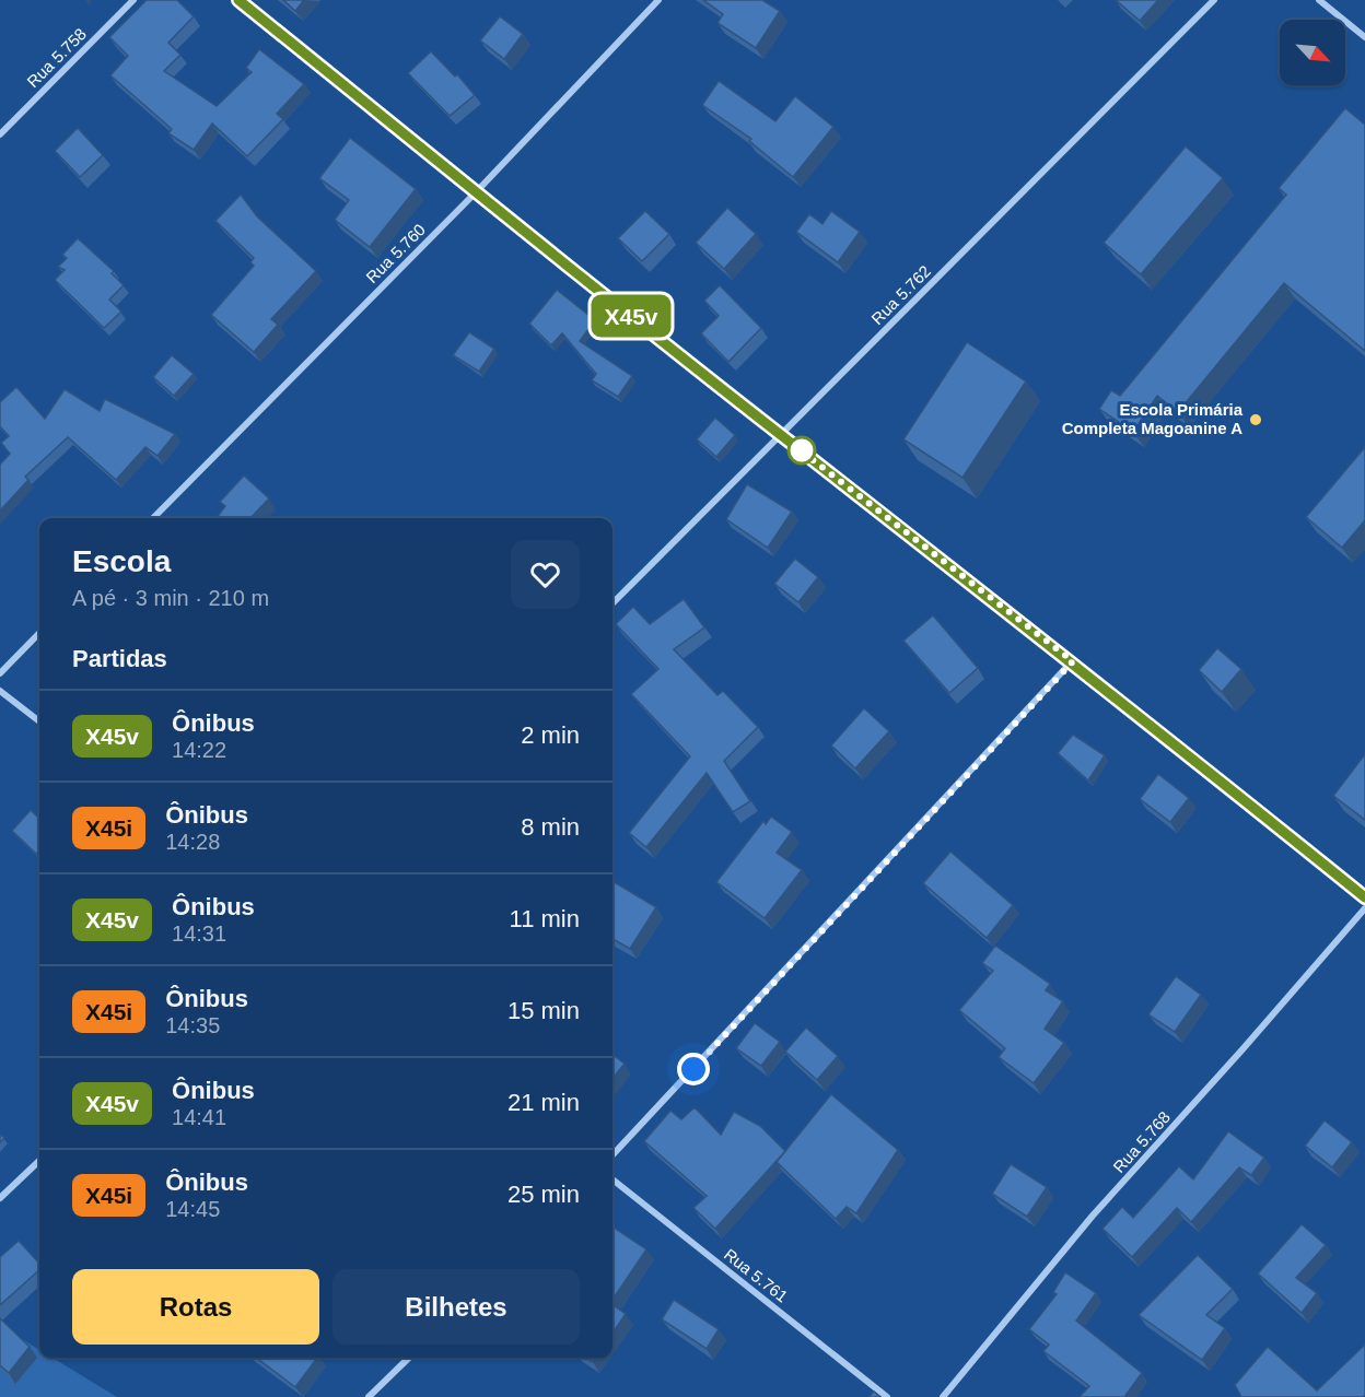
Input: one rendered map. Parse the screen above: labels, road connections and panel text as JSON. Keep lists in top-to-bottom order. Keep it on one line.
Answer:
{"streets":{"street":["Rua 5.758","Rua 5.760","Rua 5.762","Rua 5.768","Rua 5.761"]},"places":["Escola Primária Completa Magoanine A"],"lines":["bus line X45v"],"north":"bottom right","page":{"on_map":"X45v","heading":[["Escola","A pé · 3 min · 210 m"],"Partidas"],"list":[{"mark":"X45v","name":"Ônibus","note":"14:22","value":"2 min"},{"mark":"X45i","name":"Ônibus","note":"14:28","value":"8 min"},{"mark":"X45v","name":"Ônibus","note":"14:31","value":"11 min"},{"mark":"X45i","name":"Ônibus","note":"14:35","value":"15 min"},{"mark":"X45v","name":"Ônibus","note":"14:41","value":"21 min"},{"mark":"X45i","name":"Ônibus","note":"14:45","value":"25 min"}],"buttons":["Rotas","Bilhetes"]}}
